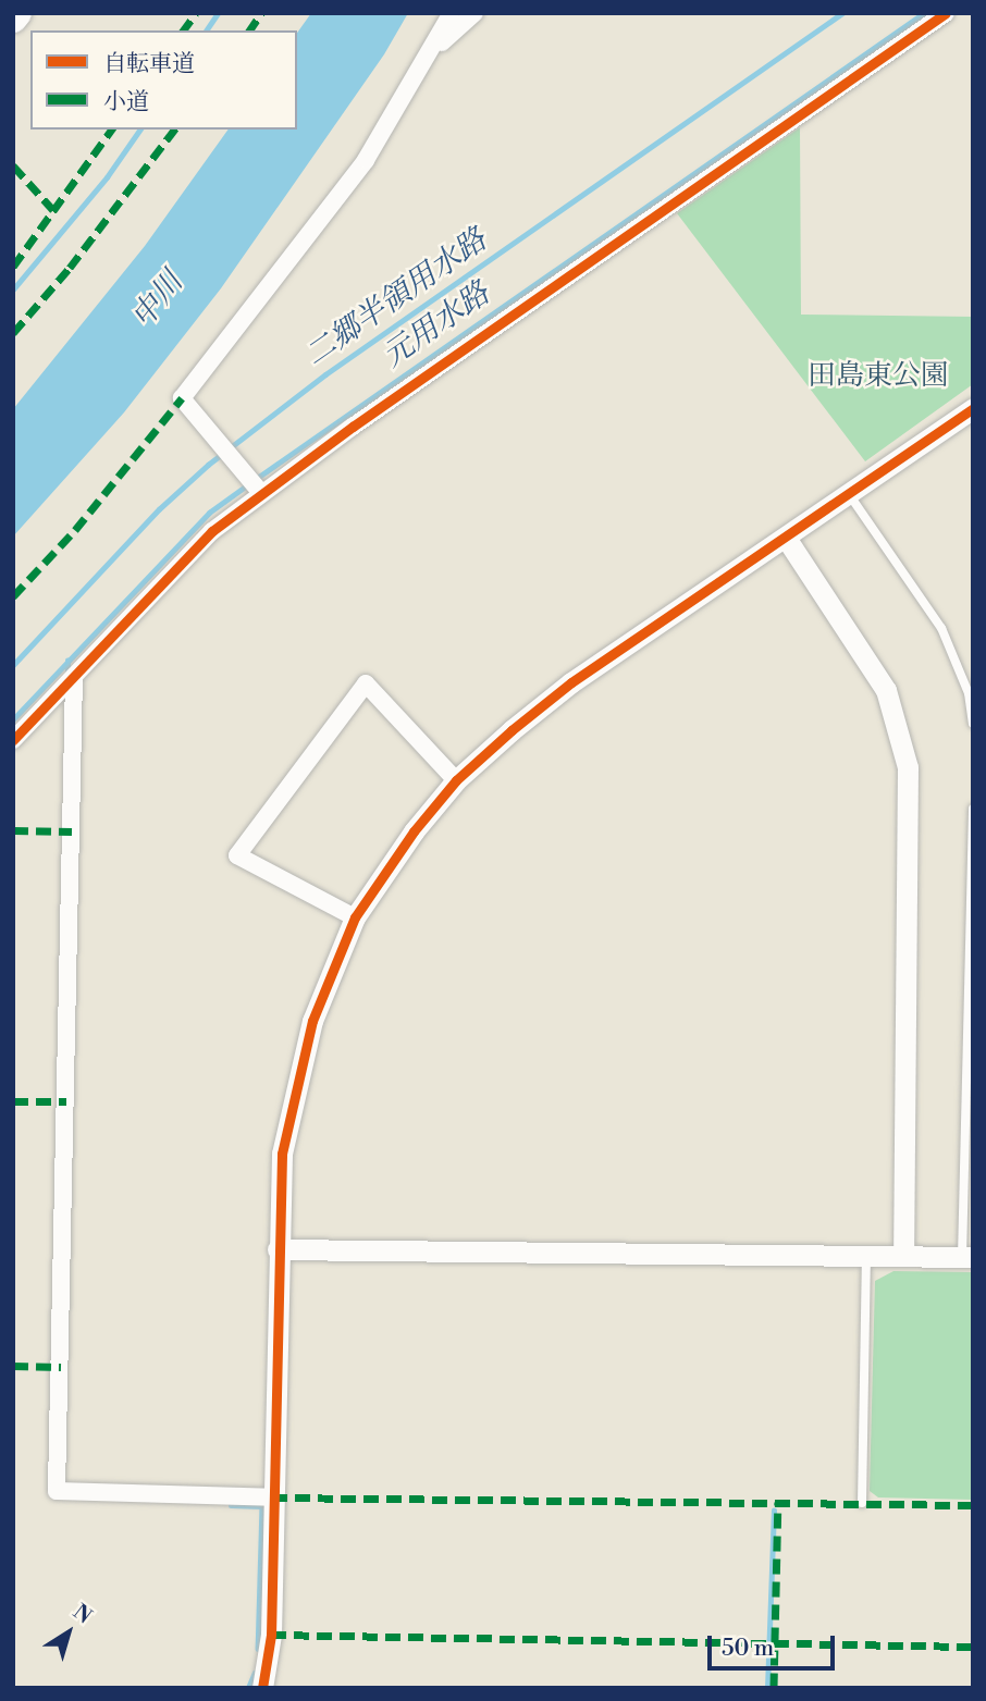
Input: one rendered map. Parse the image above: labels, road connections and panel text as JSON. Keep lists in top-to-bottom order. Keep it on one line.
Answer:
{"water":["二郷半領用水路","中川","元用水路"],"parks":["田島東公園"],"legend":["自転車道","小道"],"scale_bar":"50 m","north":"top right"}
